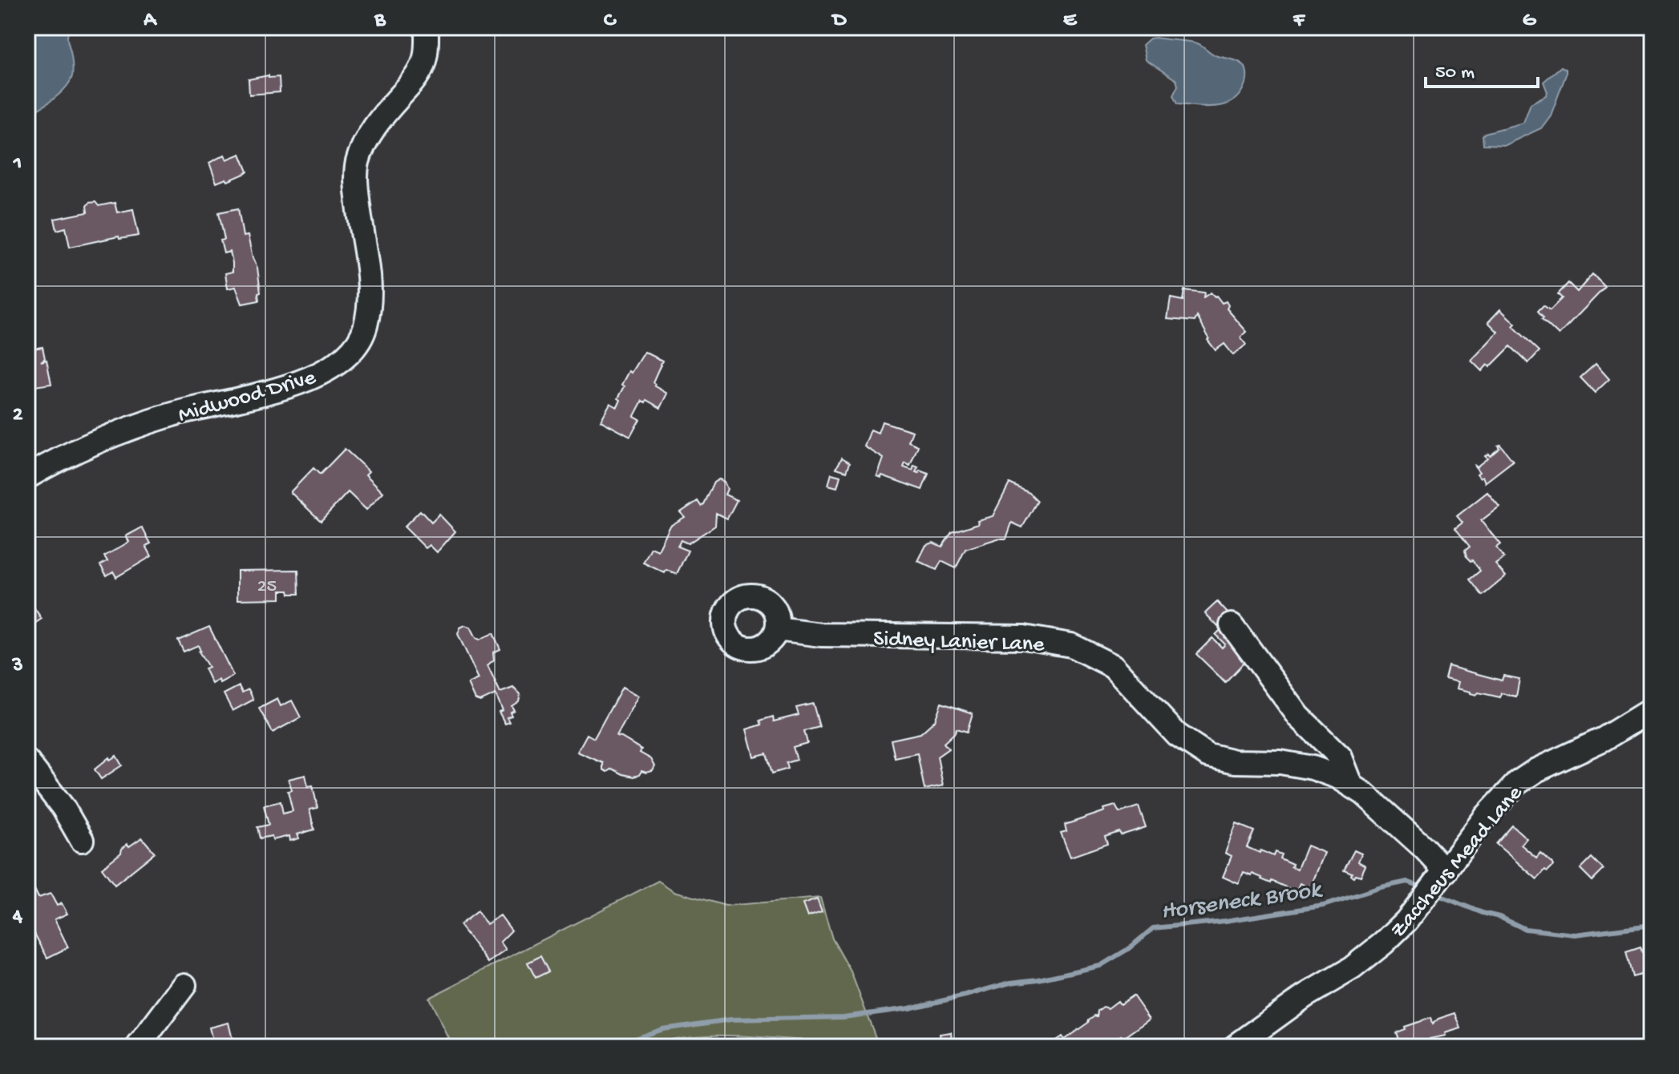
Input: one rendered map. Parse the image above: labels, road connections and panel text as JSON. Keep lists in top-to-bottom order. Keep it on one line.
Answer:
{"streets":{"street":["Midwood Drive","Sidney Lanier Lane","Zaccheus Mead Lane"]},"crossings":[["Sidney Lanier Lane","Zaccheus Mead Lane"]],"water":["Horseneck Brook"],"house_numbers":["25"],"scale_bar":"50 m","grid":{"columns":["A","B","C","D","E","F","G"],"rows":["1","2","3","4"]}}
